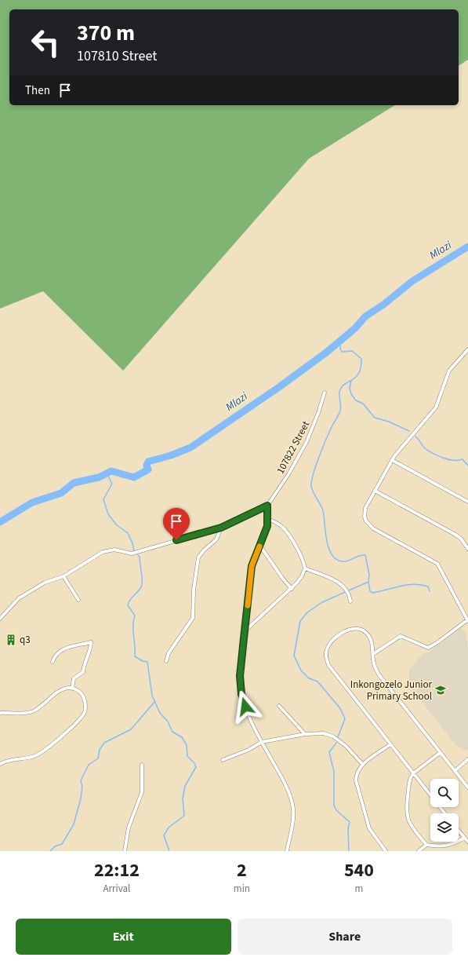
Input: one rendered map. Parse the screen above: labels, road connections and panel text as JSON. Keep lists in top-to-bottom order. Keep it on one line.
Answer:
{"streets":{"street":["107822 Street"]},"water":["Mlazi"],"places":{"building":["q3"],"school or university":["Inkongozelo Junior Primary School"]},"page":{"turn":["370 m","107810 Street"],"then":"Then","eta":["22:12","Arrival","2","min","540","m"],"buttons":["Exit","Share"]}}
